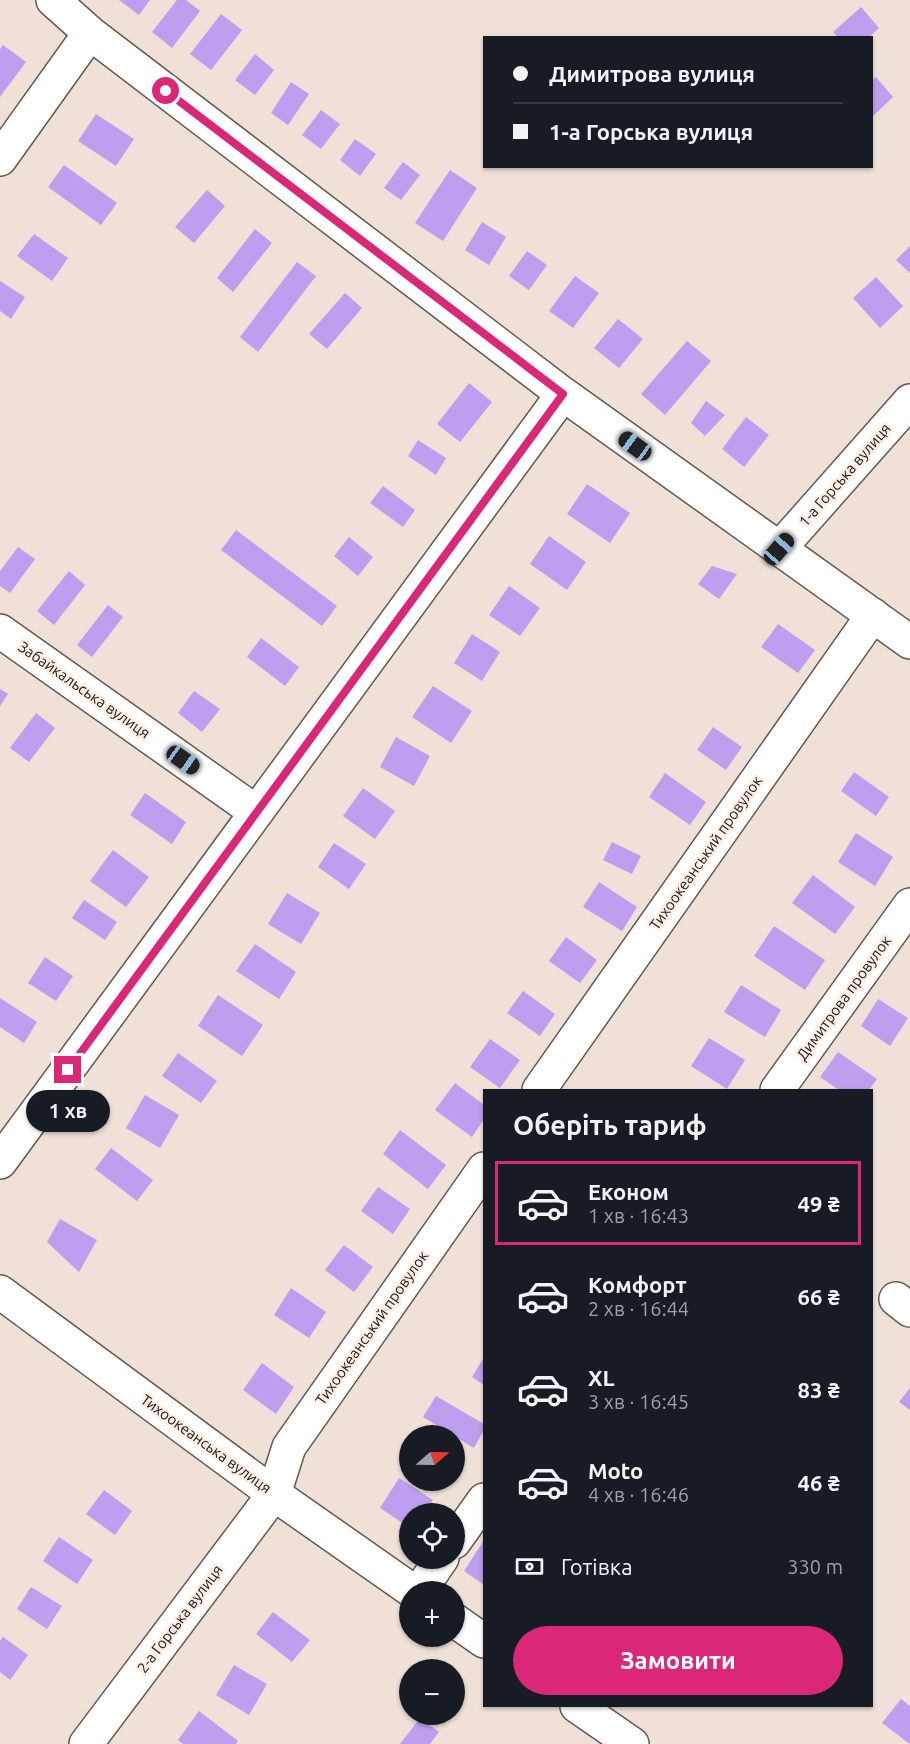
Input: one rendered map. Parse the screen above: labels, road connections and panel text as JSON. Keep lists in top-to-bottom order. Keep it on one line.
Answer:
{"streets":{"street":["1-а Горська вулиця","Забайкальська вулиця","Тихоокеанський провулок","Димитрова провулок","Тихоокеанська вулиця","2-а Горська вулиця"]},"crossings":[["Тихоокеанський провулок","Тихоокеанська вулиця"],["Тихоокеанський провулок","2-а Горська вулиця"],["Тихоокеанська вулиця","2-а Горська вулиця"]],"north":"right","page":{"banner":["Димитрова вулиця","1-а Горська вулиця"],"heading":"Оберіть тариф","bubble":"1 хв","list":[{"name":"Економ","note":"1 хв · 16:43","value":"49 ₴"},{"name":"Комфорт","note":"2 хв · 16:44","value":"66 ₴"},{"name":"XL","note":"3 хв · 16:45","value":"83 ₴"},{"name":"Moto","note":"4 хв · 16:46","value":"46 ₴"}],"map_buttons":["+","−"],"pay":["Готівка","330 m"],"buttons":"Замовити"}}
